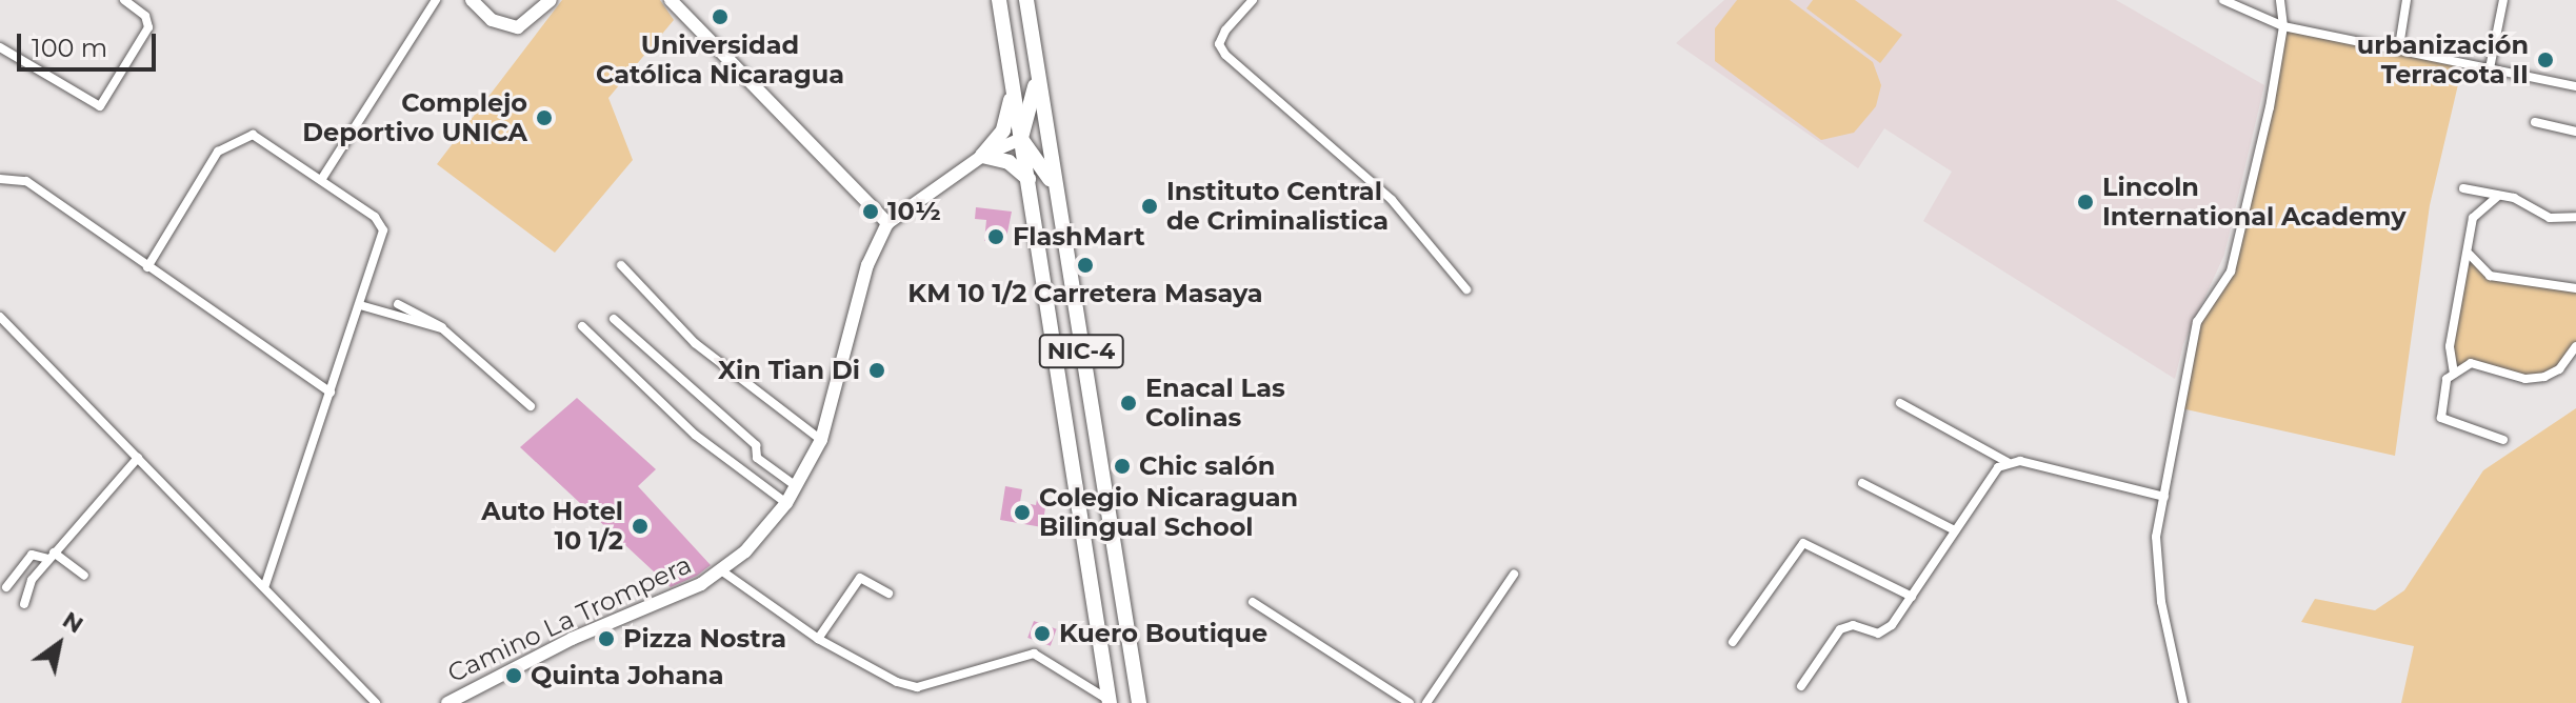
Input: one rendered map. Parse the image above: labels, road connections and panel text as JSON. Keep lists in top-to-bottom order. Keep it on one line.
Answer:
{"streets":{"highway":["NIC-4"],"street":["Camino La Trompera"]},"places":["Universidad Católica Nicaragua","urbanización Terracota II","Complejo Deportivo UNICA","Lincoln International Academy","Instituto Central de Criminalistica","10½","FlashMart","KM 10 1/2 Carretera Masaya","Xin Tian Di","Enacal Las Colinas","Chic salón","Colegio Nicaraguan Bilingual School","Auto Hotel 10 1/2","Kuero Boutique","Pizza Nostra","Quinta Johana"],"scale_bar":"100 m","north":"top right"}
